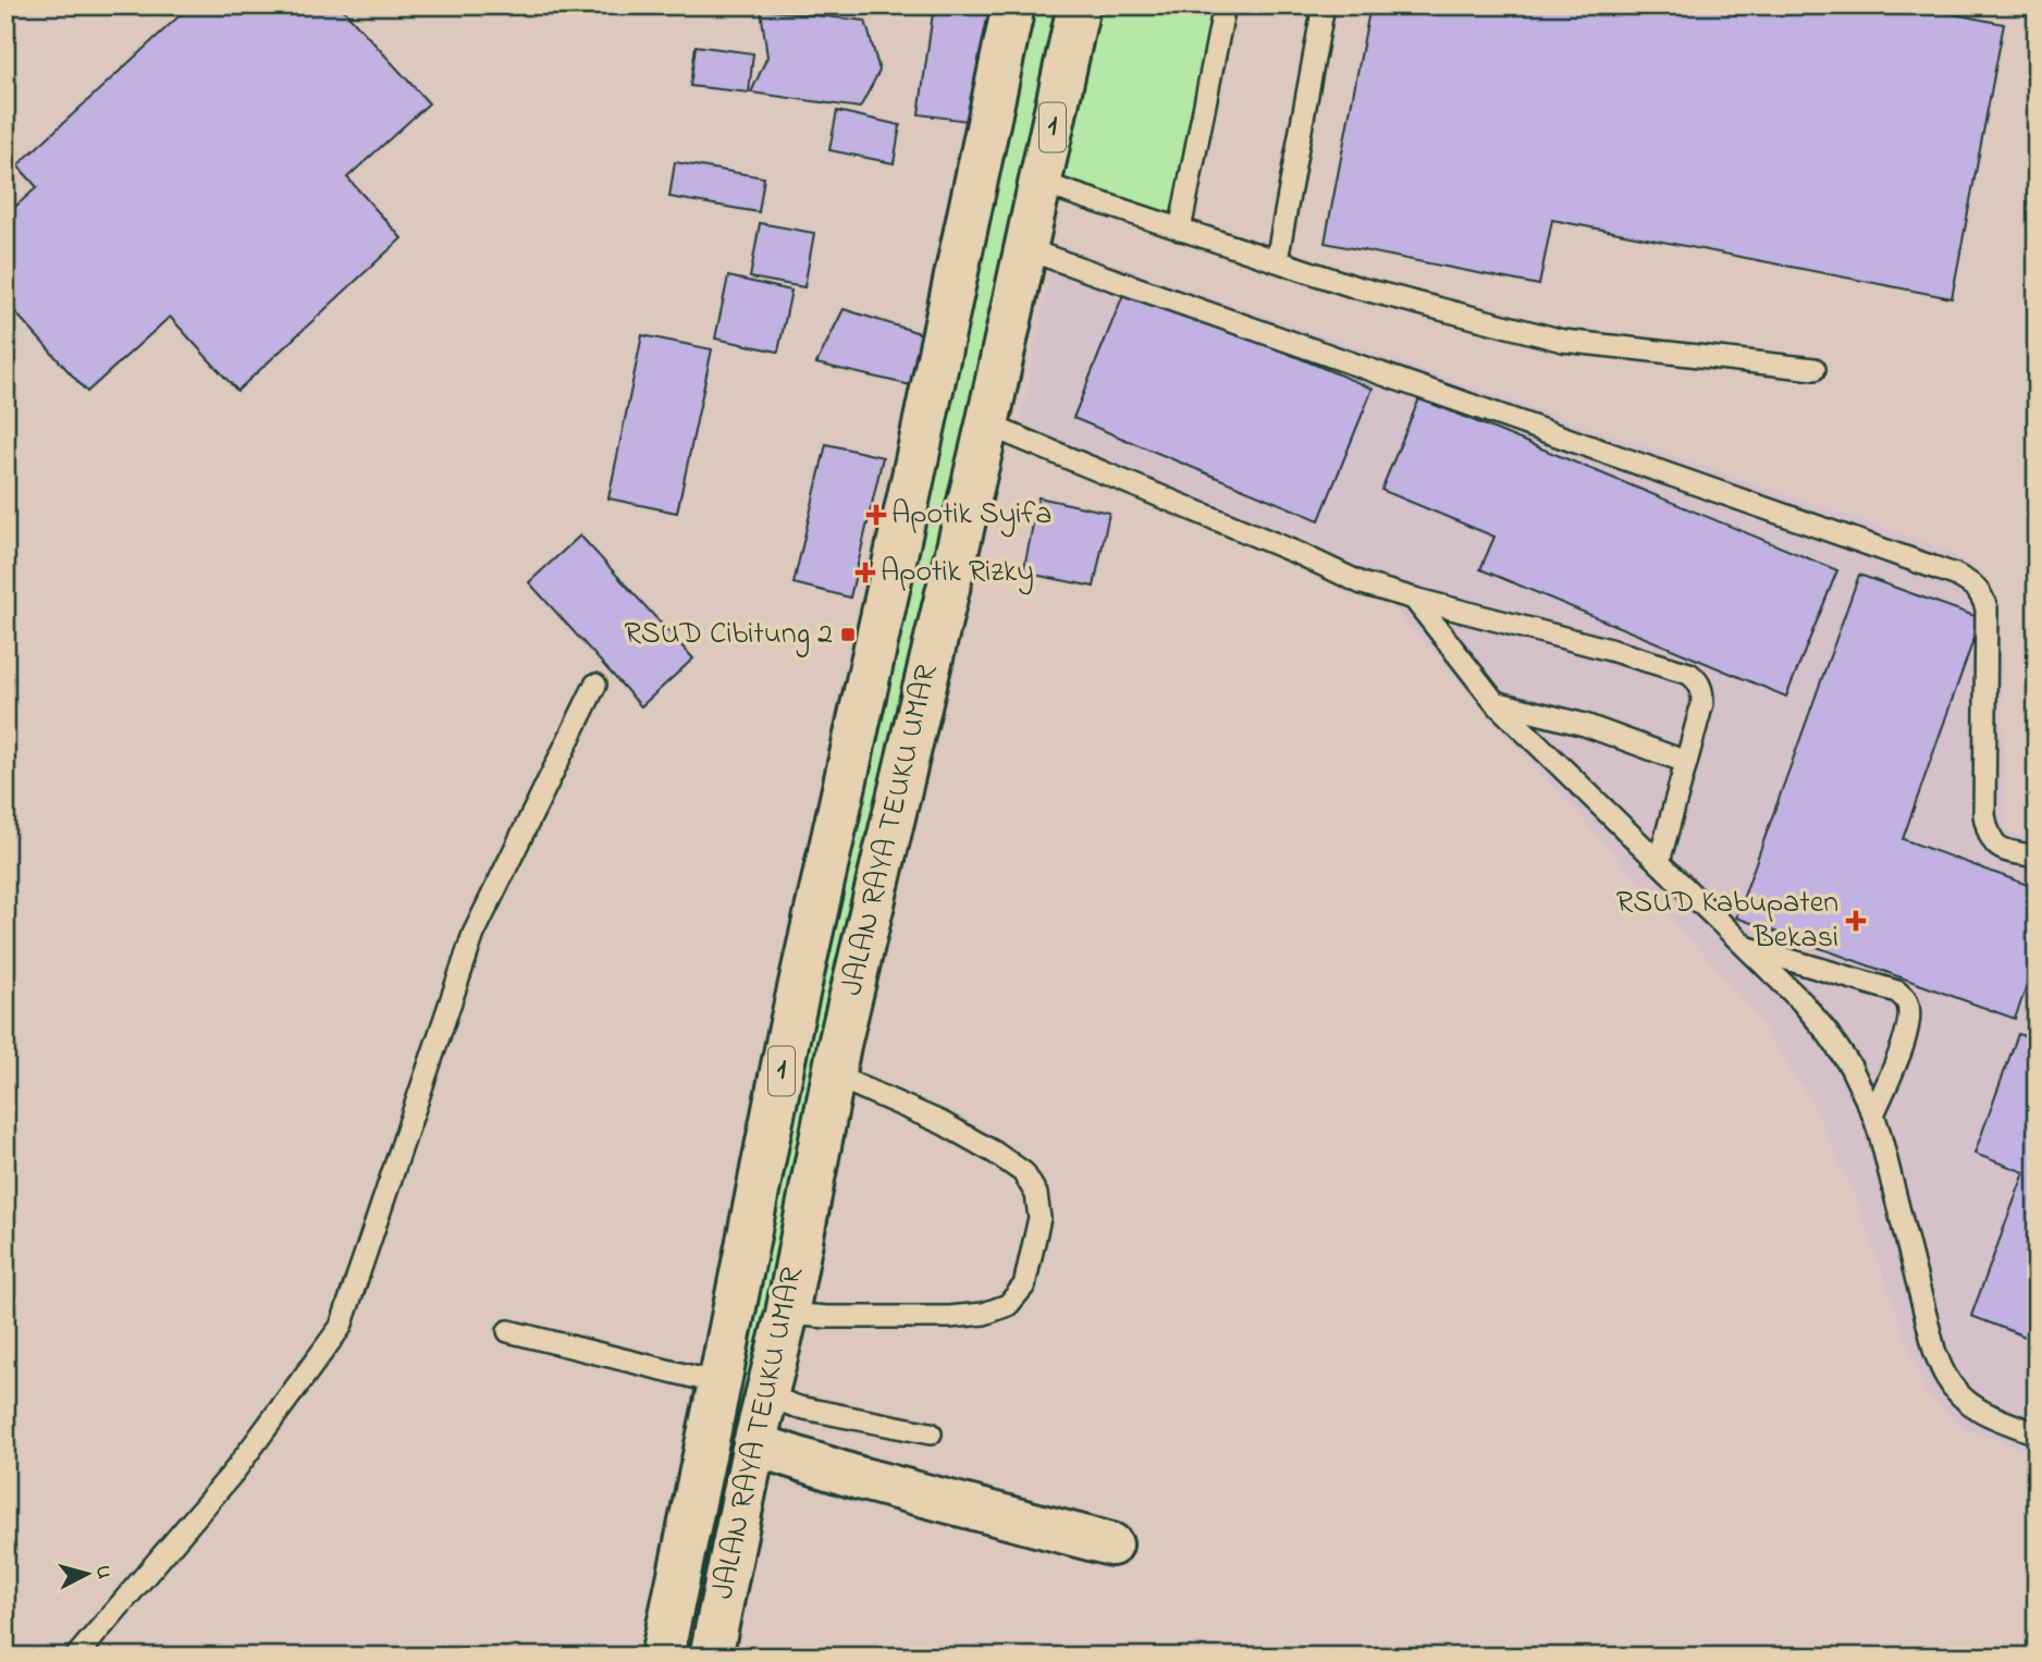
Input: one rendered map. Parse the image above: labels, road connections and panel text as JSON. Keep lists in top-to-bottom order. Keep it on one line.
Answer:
{"streets":{"main road":["1","JALAN RAYA TEUKU UMAR"]},"places":{"health":["Apotik Syifa","Apotik Rizky","RSUD Kabupaten Bekasi"],"transit":["RSUD Cibitung 2"]},"north":"right"}
